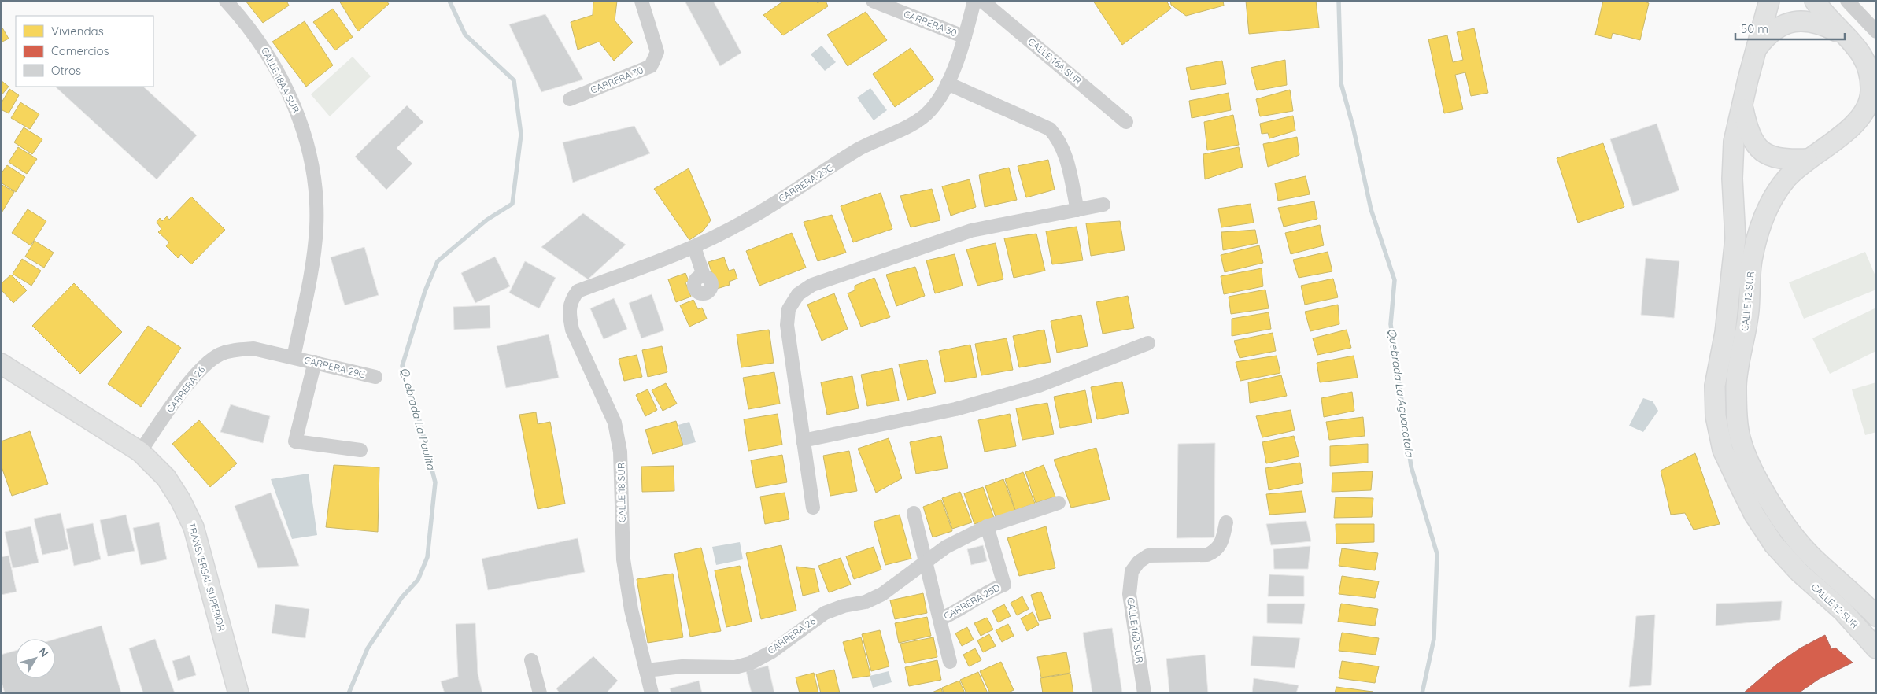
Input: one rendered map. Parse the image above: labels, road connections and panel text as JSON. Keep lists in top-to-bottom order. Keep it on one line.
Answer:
{"streets":{"main road":["CALLE 12 SUR","TRANSVERSAL SUPERIOR"],"street":["CARRERA 30","CALLE 16A SUR","CALLE 18AA SUR","CARRERA 29C","CARRERA 26","CALLE 18 SUR","CARRERA 25D","CALLE 16B SUR"]},"crossings":[["CARRERA 30","CARRERA 29C"],["CALLE 18AA SUR","CARRERA 29C"],["CALLE 18AA SUR","CARRERA 26"],["CARRERA 29C","CARRERA 26"],["CARRERA 29C","CALLE 18 SUR"],["CARRERA 26","CALLE 18 SUR"],["CARRERA 26","TRANSVERSAL SUPERIOR"],["CARRERA 26","CARRERA 25D"]],"water":["Quebrada La Aguacatala","Quebrada La Paulita"],"legend":["Viviendas","Comercios","Otros"],"scale_bar":"50 m","north":"top right"}
